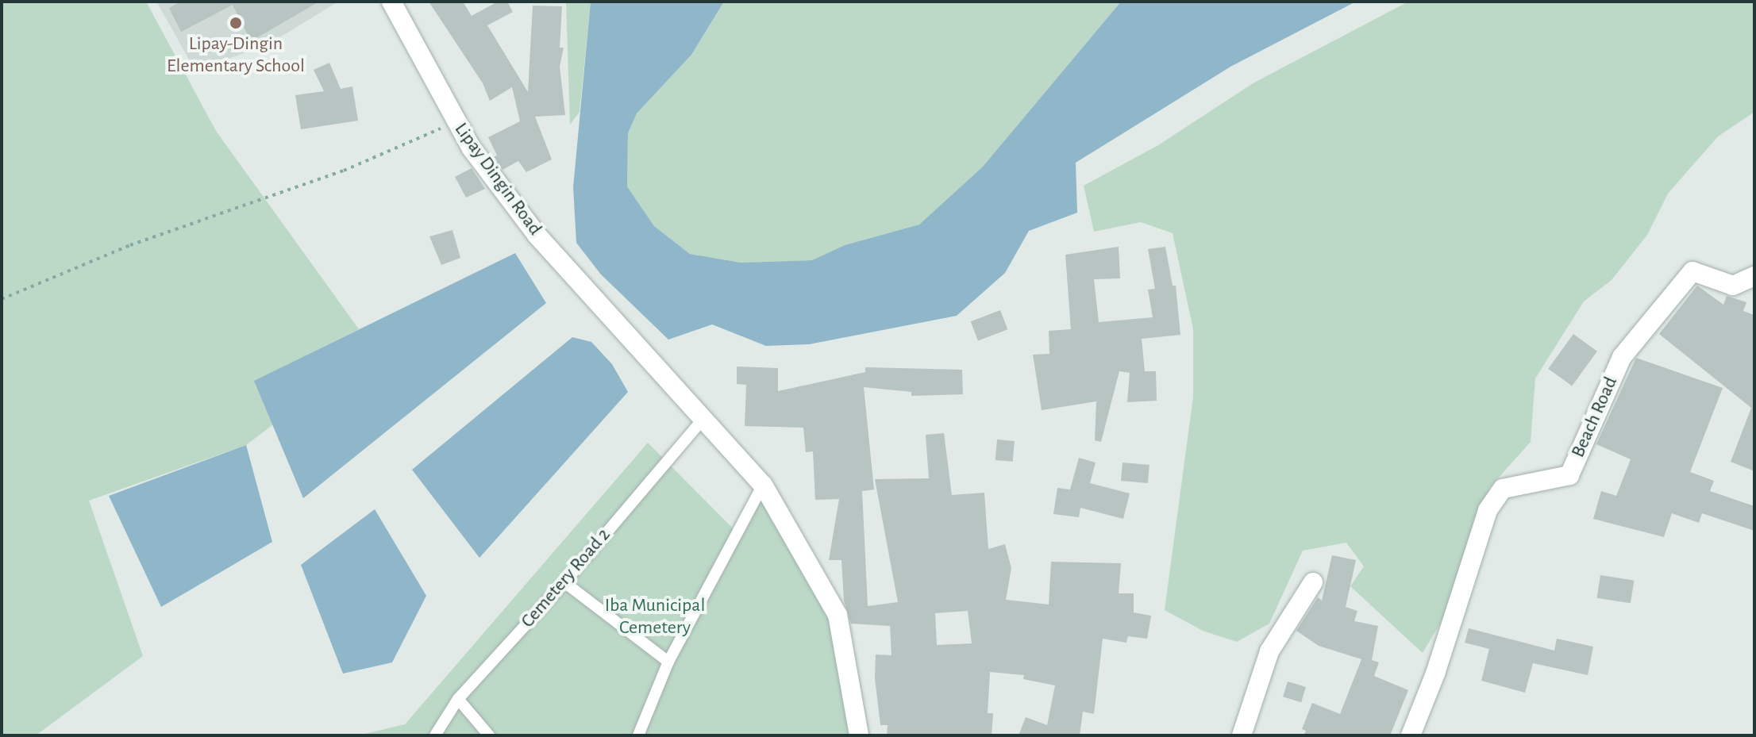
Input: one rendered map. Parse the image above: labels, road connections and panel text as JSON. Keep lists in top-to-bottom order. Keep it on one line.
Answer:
{"streets":{"street":["Lipay Dingin Road","Beach Road"],"lane":["Cemetery Road 2"]},"crossings":[["Lipay Dingin Road","Cemetery Road 2"]],"parks":["Iba Municipal Cemetery"],"places":["Lipay-Dingin Elementary School"]}
